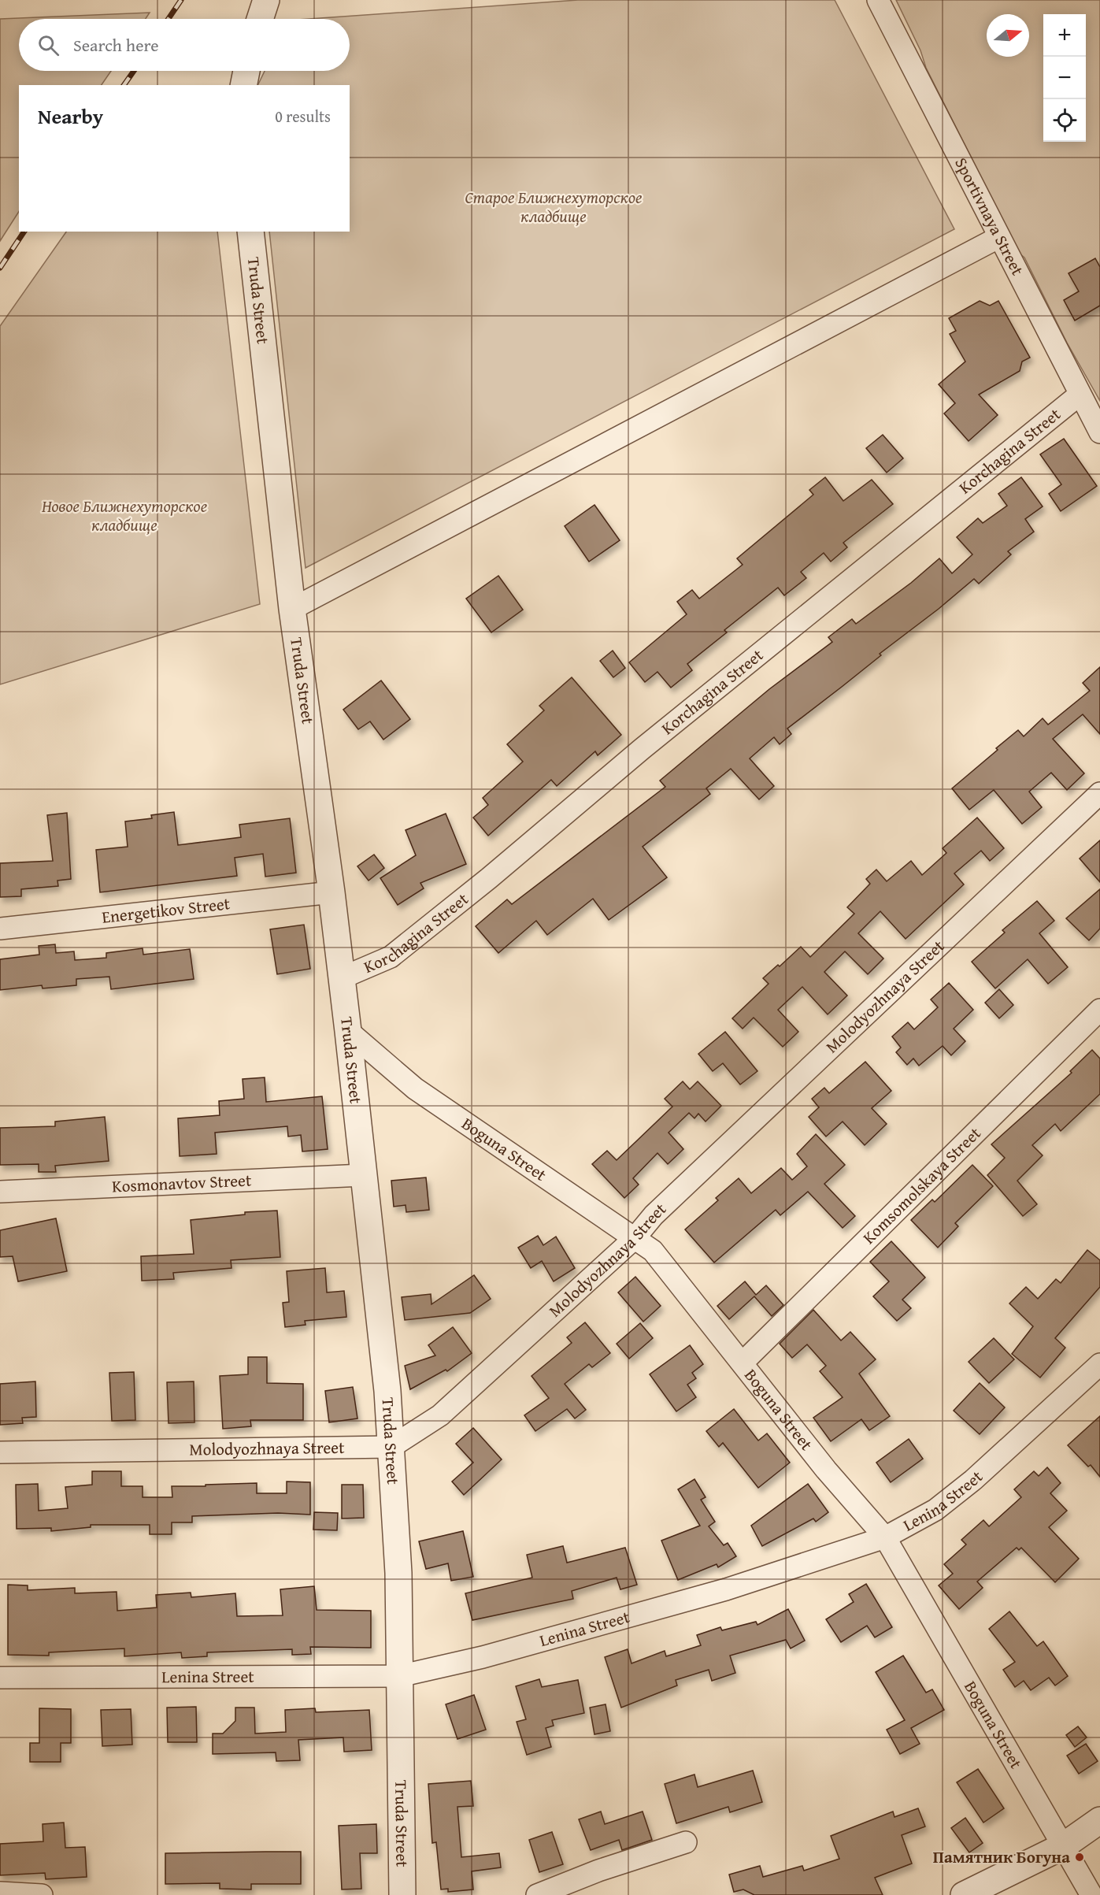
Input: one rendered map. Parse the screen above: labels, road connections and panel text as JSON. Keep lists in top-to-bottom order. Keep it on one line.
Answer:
{"streets":{"street":["Sportivnaya Street","Truda Street","Korchagina Street","Energetikov Street","Molodyozhnaya Street","Boguna Street","Kosmonavtov Street","Komsomolskaya Street","Lenina Street"]},"crossings":[["Sportivnaya Street","Korchagina Street"],["Truda Street","Korchagina Street"],["Truda Street","Energetikov Street"],["Truda Street","Molodyozhnaya Street"],["Truda Street","Boguna Street"],["Truda Street","Kosmonavtov Street"],["Truda Street","Lenina Street"],["Molodyozhnaya Street","Boguna Street"],["Boguna Street","Komsomolskaya Street"],["Boguna Street","Lenina Street"]],"parks":["Старое Ближнехуторское кладбище","Новое Ближнехуторское кладбище"],"places":["Памятник Богуна"],"north":"right","page":{"map_buttons":["+","−"],"search":"Search here","heading":["Nearby","0 results"]}}
